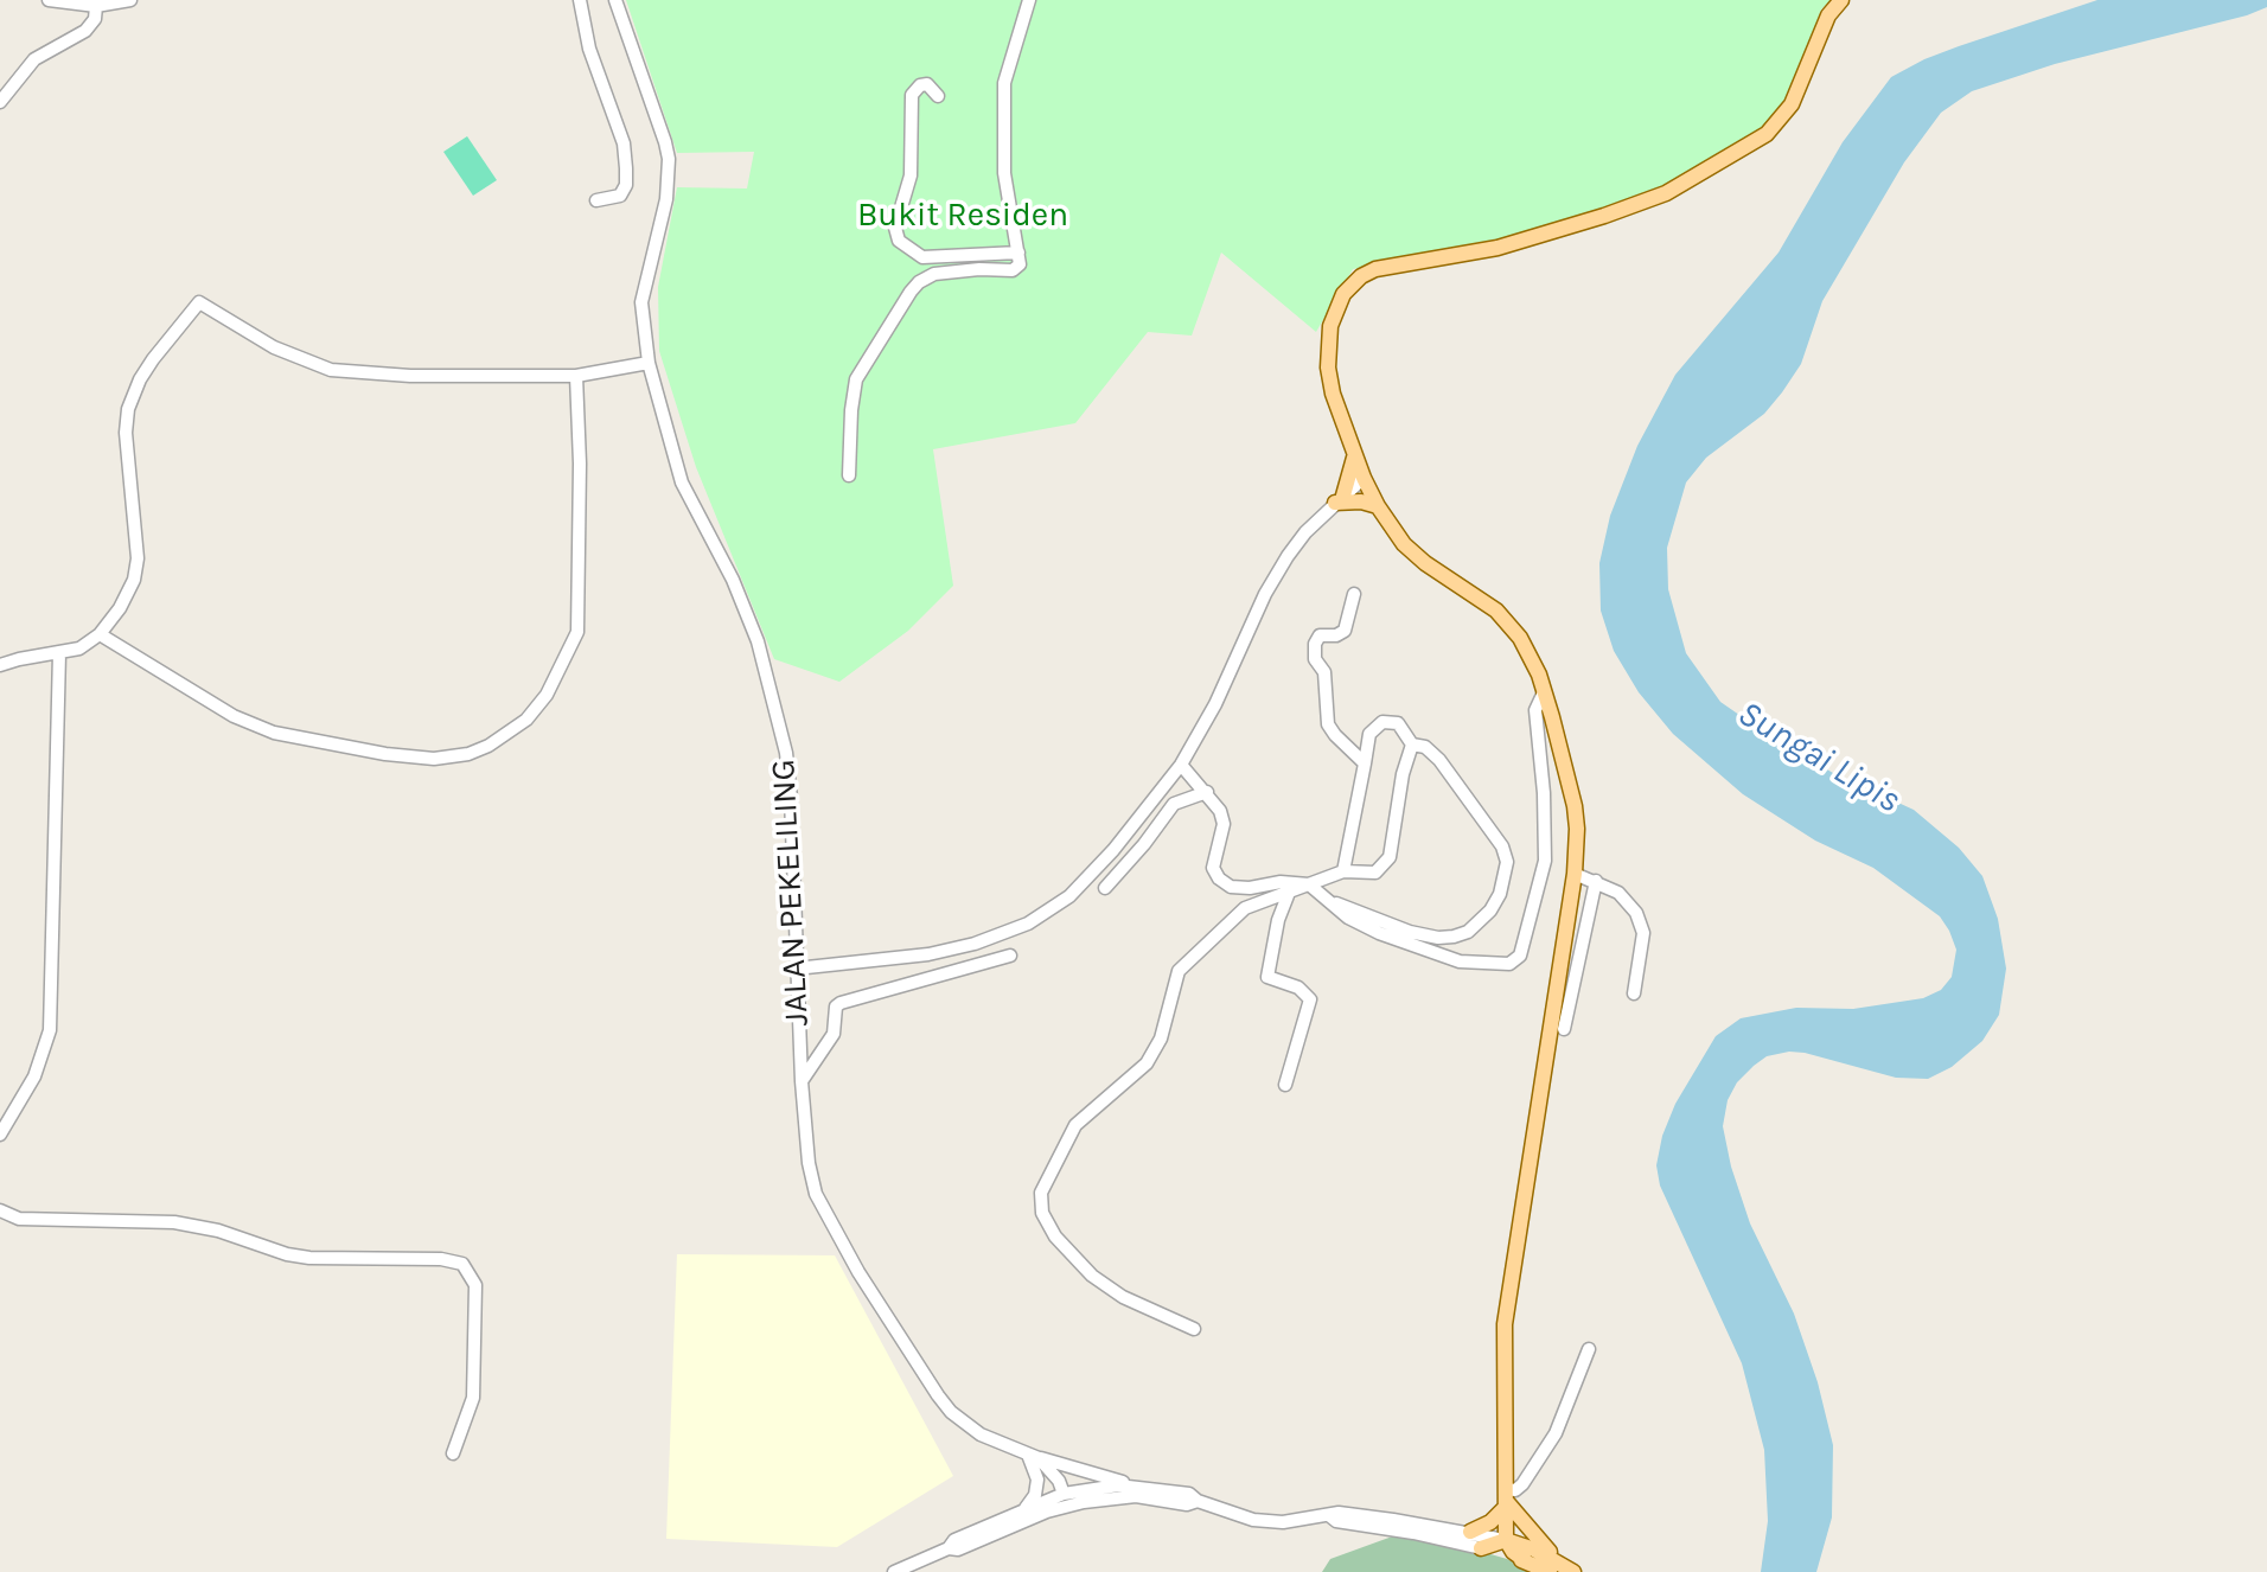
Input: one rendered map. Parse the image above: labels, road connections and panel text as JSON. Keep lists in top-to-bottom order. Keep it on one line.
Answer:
{"streets":{"street":["JALAN PEKELILING"]},"water":["Sungai Lipis"],"parks":["Bukit Residen"]}
